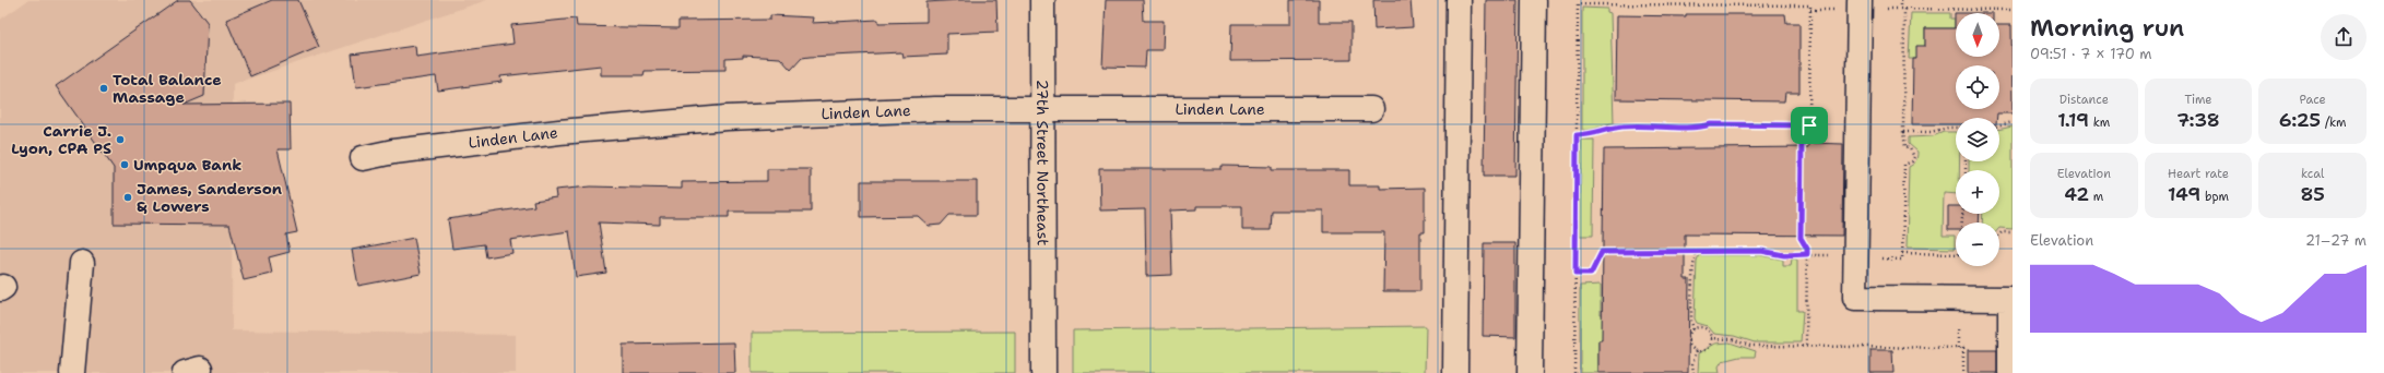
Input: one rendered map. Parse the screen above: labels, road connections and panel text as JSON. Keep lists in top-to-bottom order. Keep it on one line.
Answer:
{"streets":{"street":["Linden Lane","27th Street Northeast"]},"crossings":[["Linden Lane","27th Street Northeast"]],"places":["Total Balance Massage","Carrie J. Lyon, CPA PS","Umpqua Bank","James, Sanderson & Lowers"],"north":"bottom","page":{"heading":["Morning run","09:51 · 7 × 170 m"],"map_buttons":["+","−"],"stats":[["Distance","1.19 km"],["Time","7:38"],["Pace","6:25 /km"],["Elevation","42 m"],["Heart rate","149 bpm"],["kcal","85"]],"chart":["Elevation","21–27 m"]}}
